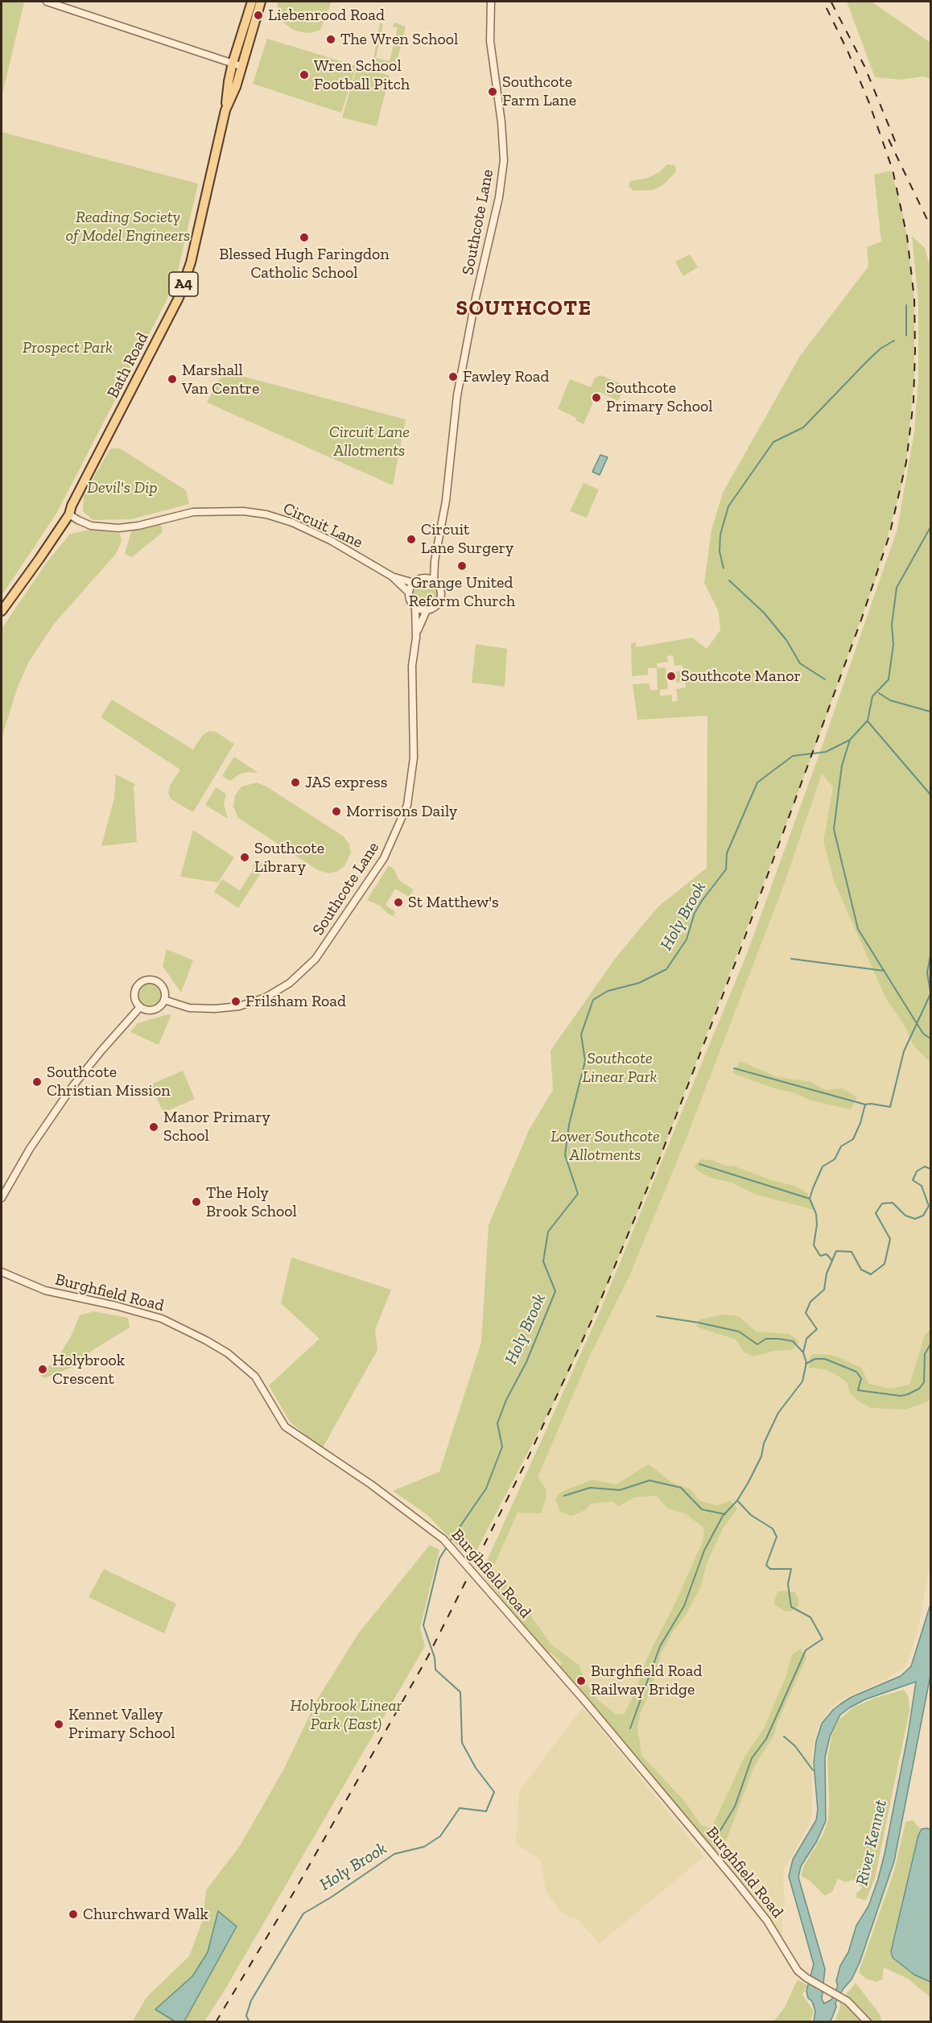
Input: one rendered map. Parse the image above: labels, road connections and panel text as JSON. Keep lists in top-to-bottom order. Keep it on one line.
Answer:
{"streets":{"main road":["A4","Bath Road"],"street":["Southcote Lane","Circuit Lane","Burghfield Road"]},"crossings":[["Southcote Lane","Circuit Lane"],["Bath Road","Circuit Lane"]],"districts":["SOUTHCOTE"],"water":["Holy Brook","River Kennet"],"parks":["Reading Society of Model Engineers","Prospect Park","Circuit Lane Allotments","Devil's Dip","Southcote Linear Park","Lower Southcote Allotments","Holybrook Linear Park (East)"],"places":["Liebenrood Road","The Wren School","Wren School Football Pitch","Southcote Farm Lane","Blessed Hugh Faringdon Catholic School","Fawley Road","Marshall Van Centre","Southcote Primary School","Circuit Lane Surgery","Grange United Reform Church","Southcote Manor","JAS express","Morrisons Daily","Southcote Library","St Matthew's","Frilsham Road","Southcote Christian Mission","Manor Primary School","The Holy Brook School","Holybrook Crescent","Burghfield Road Railway Bridge","Kennet Valley Primary School","Churchward Walk"]}
